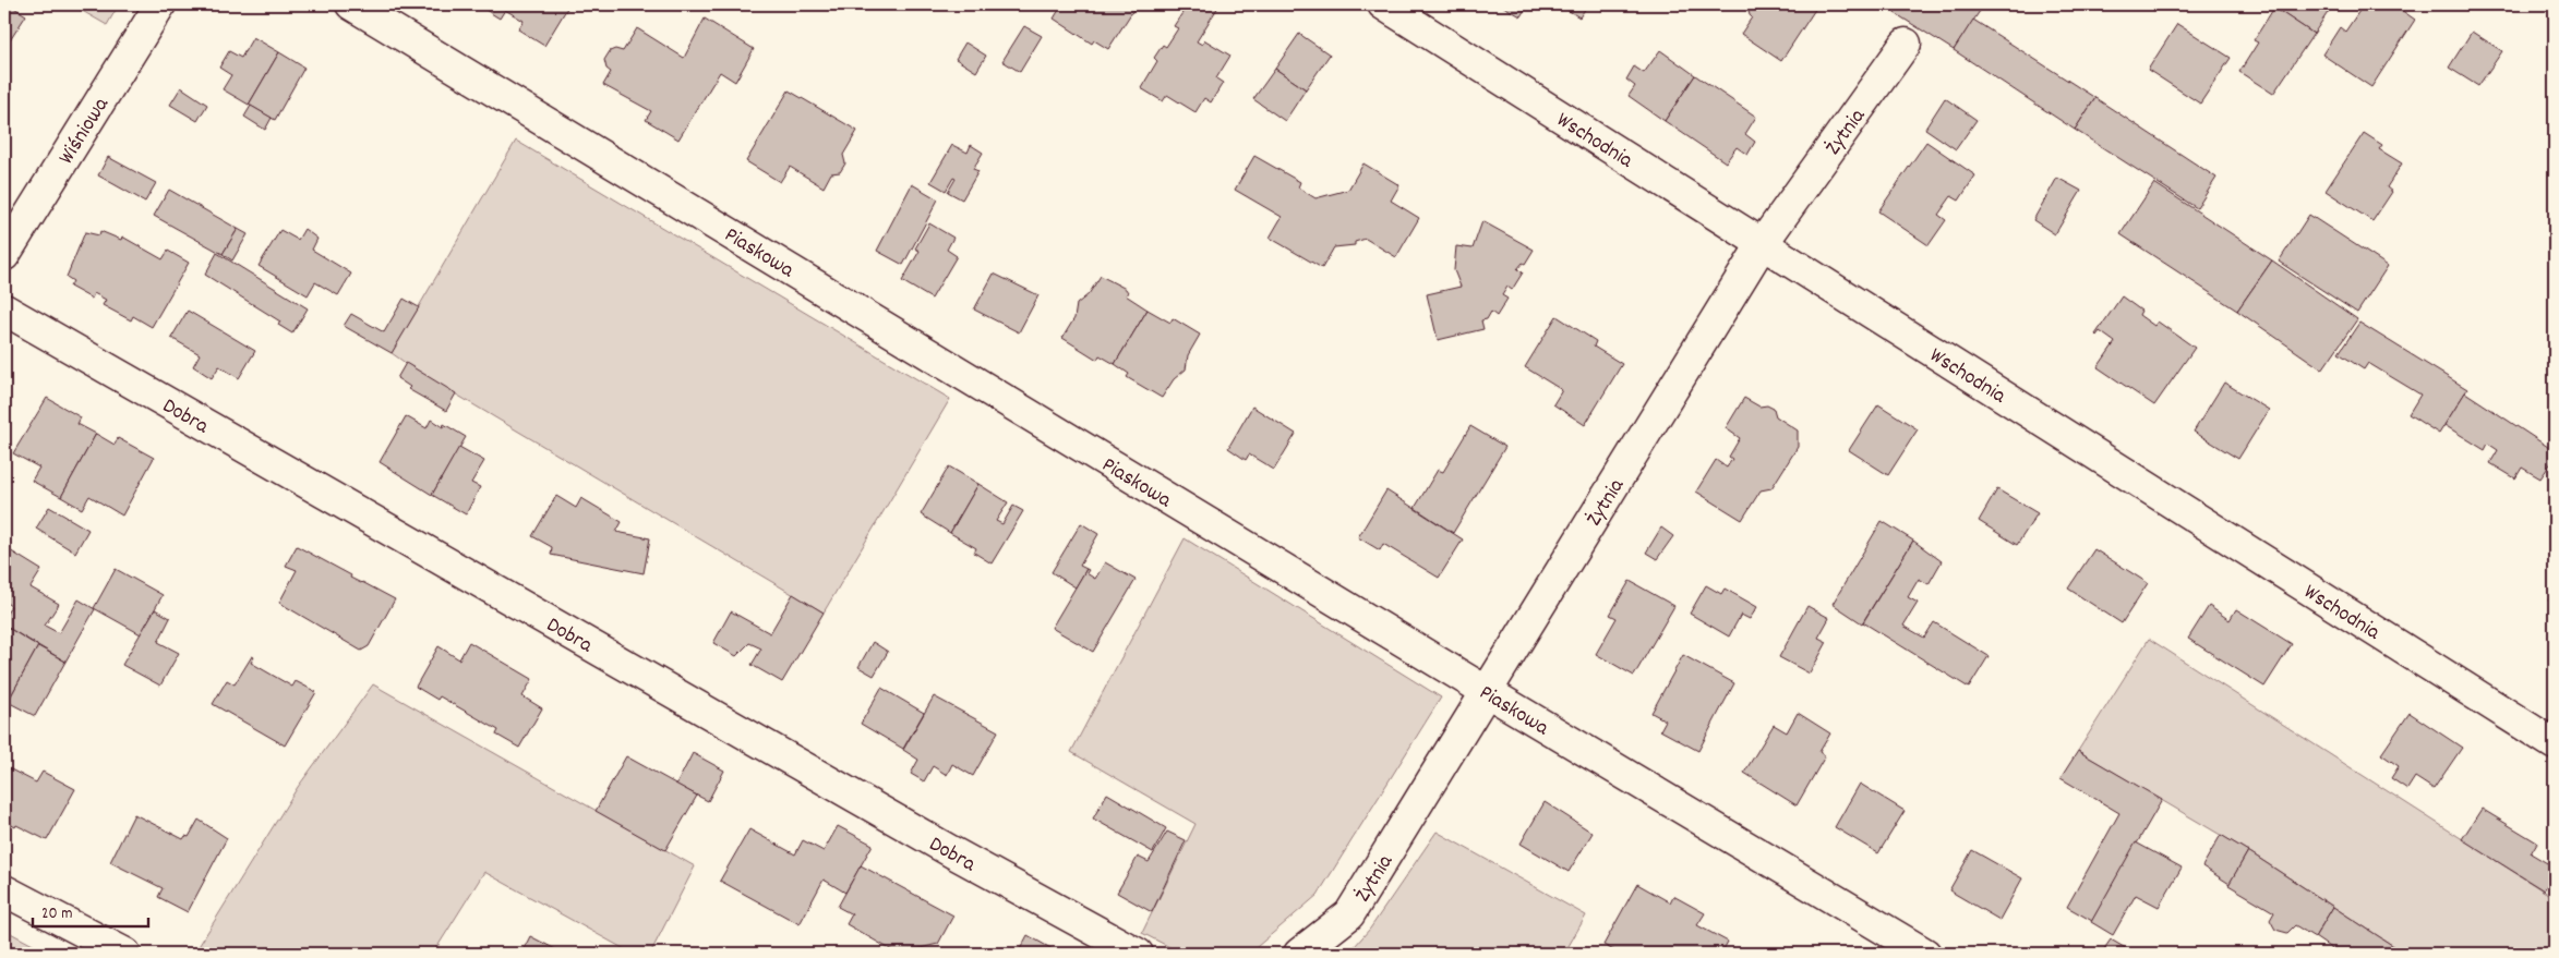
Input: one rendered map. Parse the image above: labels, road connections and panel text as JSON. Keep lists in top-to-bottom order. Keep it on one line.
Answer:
{"streets":{"street":["Wiśniowa","Żytnia","Wschodnia","Piaskowa","Dobra"]},"crossings":[["Żytnia","Wschodnia"],["Żytnia","Piaskowa"]],"scale_bar":"20 m"}
